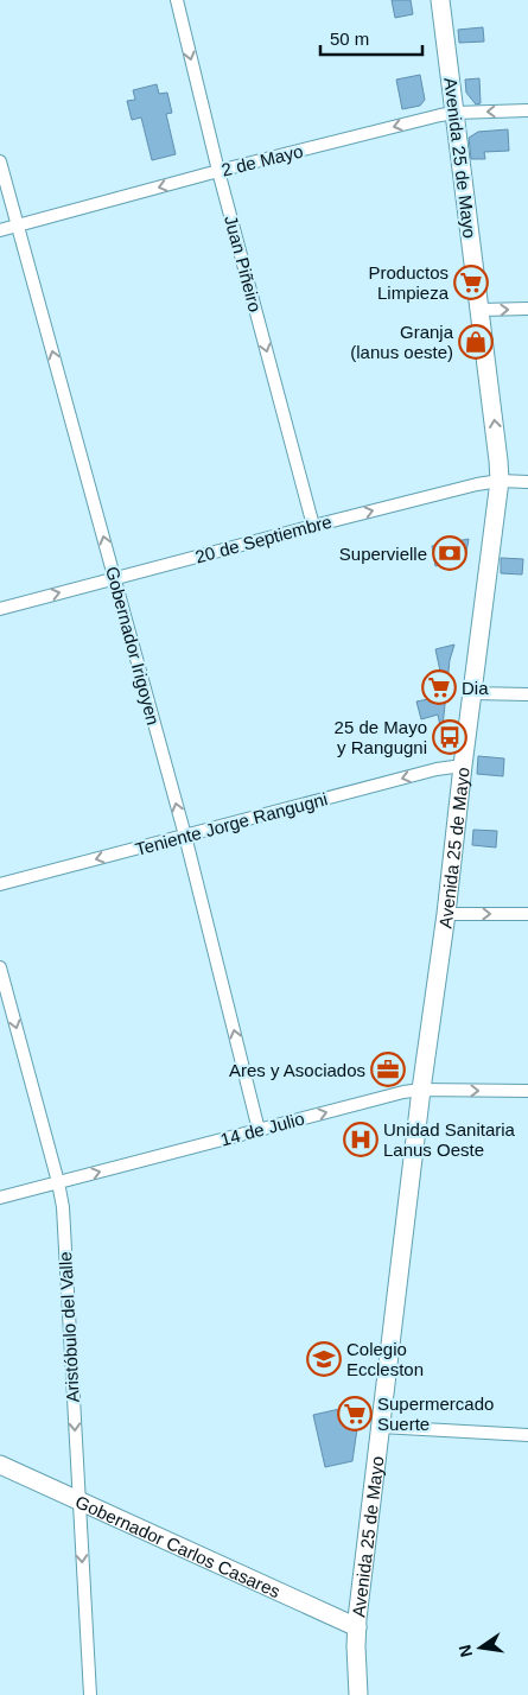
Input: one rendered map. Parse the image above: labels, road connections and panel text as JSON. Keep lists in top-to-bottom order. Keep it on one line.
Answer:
{"streets":{"main road":["Avenida 25 de Mayo","Gobernador Carlos Casares"],"street":["2 de Mayo","Juan Piñeiro","20 de Septiembre","Gobernador Irigoyen","Teniente Jorge Rangugni","14 de Julio","Aristóbulo del Valle"]},"crossings":[["Avenida 25 de Mayo","2 de Mayo"],["Avenida 25 de Mayo","20 de Septiembre"],["Avenida 25 de Mayo","Teniente Jorge Rangugni"],["Avenida 25 de Mayo","14 de Julio"],["Avenida 25 de Mayo","Gobernador Carlos Casares"],["2 de Mayo","Juan Piñeiro"],["2 de Mayo","Gobernador Irigoyen"],["Juan Piñeiro","20 de Septiembre"],["20 de Septiembre","Gobernador Irigoyen"],["Gobernador Irigoyen","Teniente Jorge Rangugni"],["Gobernador Irigoyen","14 de Julio"],["14 de Julio","Aristóbulo del Valle"],["Aristóbulo del Valle","Gobernador Carlos Casares"]],"one_way":["2 de Mayo","Juan Piñeiro","20 de Septiembre","Gobernador Irigoyen","Teniente Jorge Rangugni","14 de Julio","Aristóbulo del Valle"],"places":{"supermarket":["Productos Limpieza","Dia","Supermercado Suerte"],"shop":["Granja (lanus oeste)"],"bank":["Supervielle"],"bus stop":["25 de Mayo y Rangugni"],"office":["Ares y Asociados"],"hospital":["Unidad Sanitaria Lanus Oeste"],"school or university":["Colegio Eccleston"]},"scale_bar":"50 m","north":"left"}
